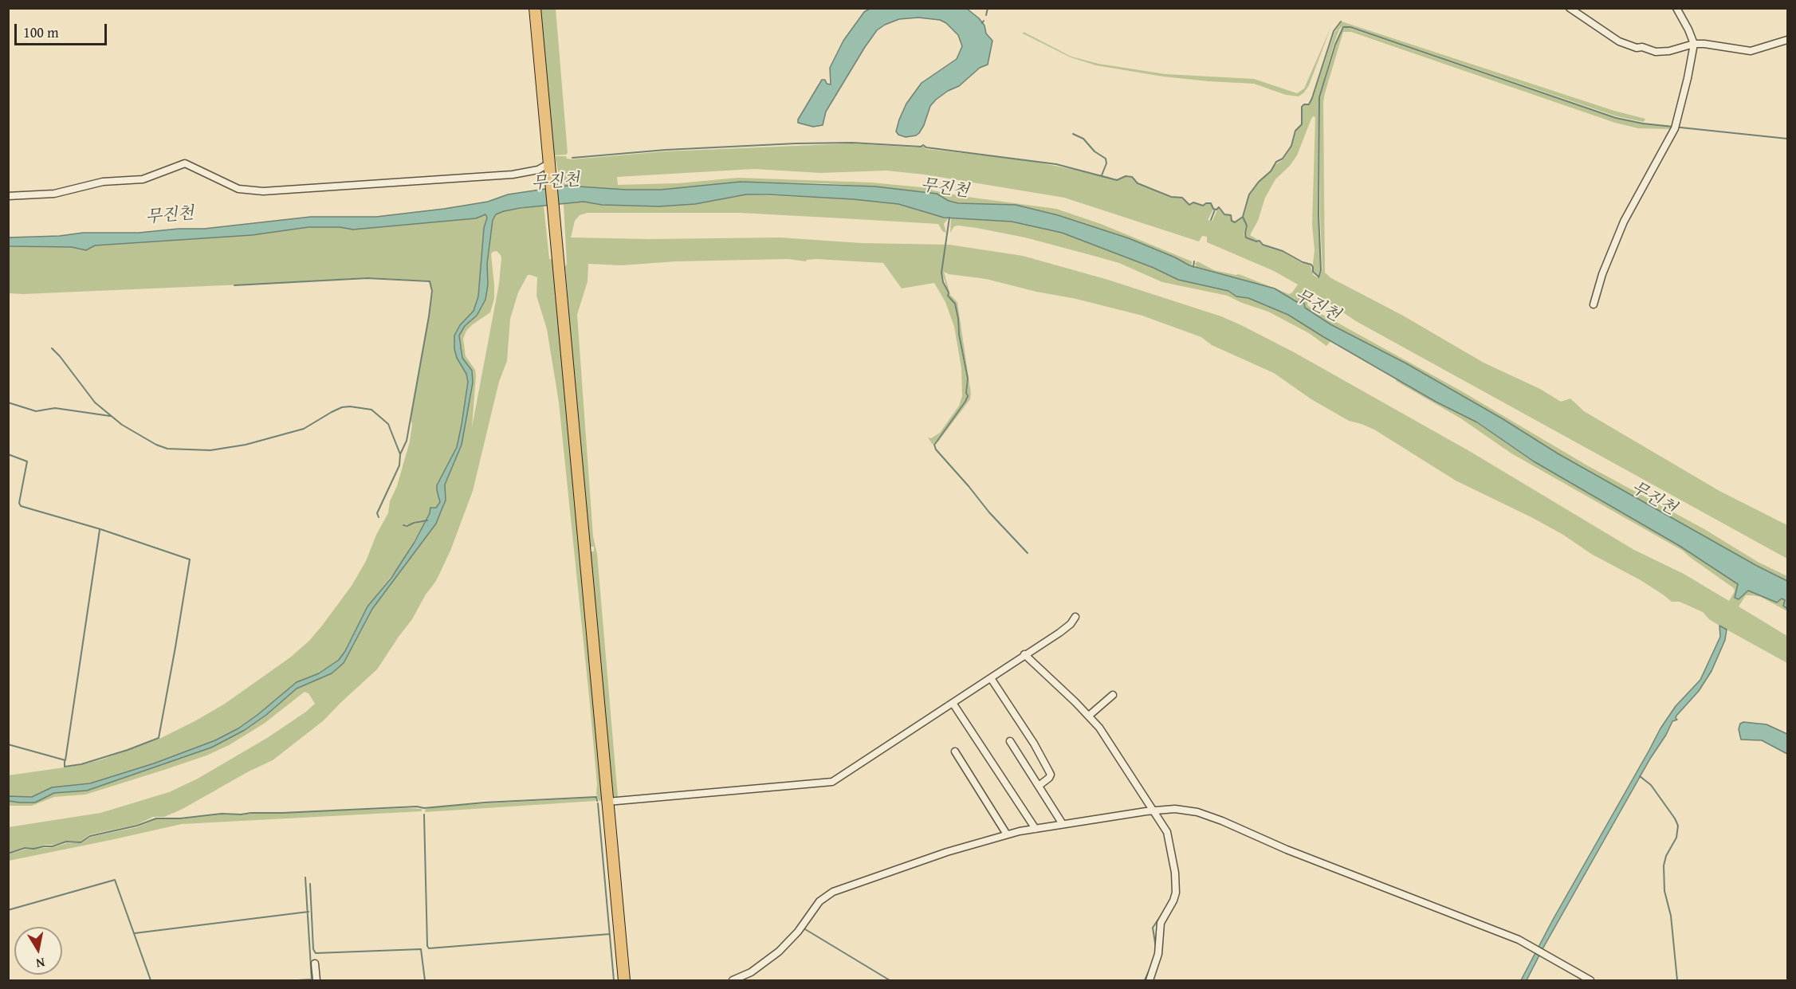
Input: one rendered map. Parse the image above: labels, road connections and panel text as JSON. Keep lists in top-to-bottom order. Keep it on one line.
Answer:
{"water":["무진천"],"scale_bar":"100 m","north":"bottom"}
